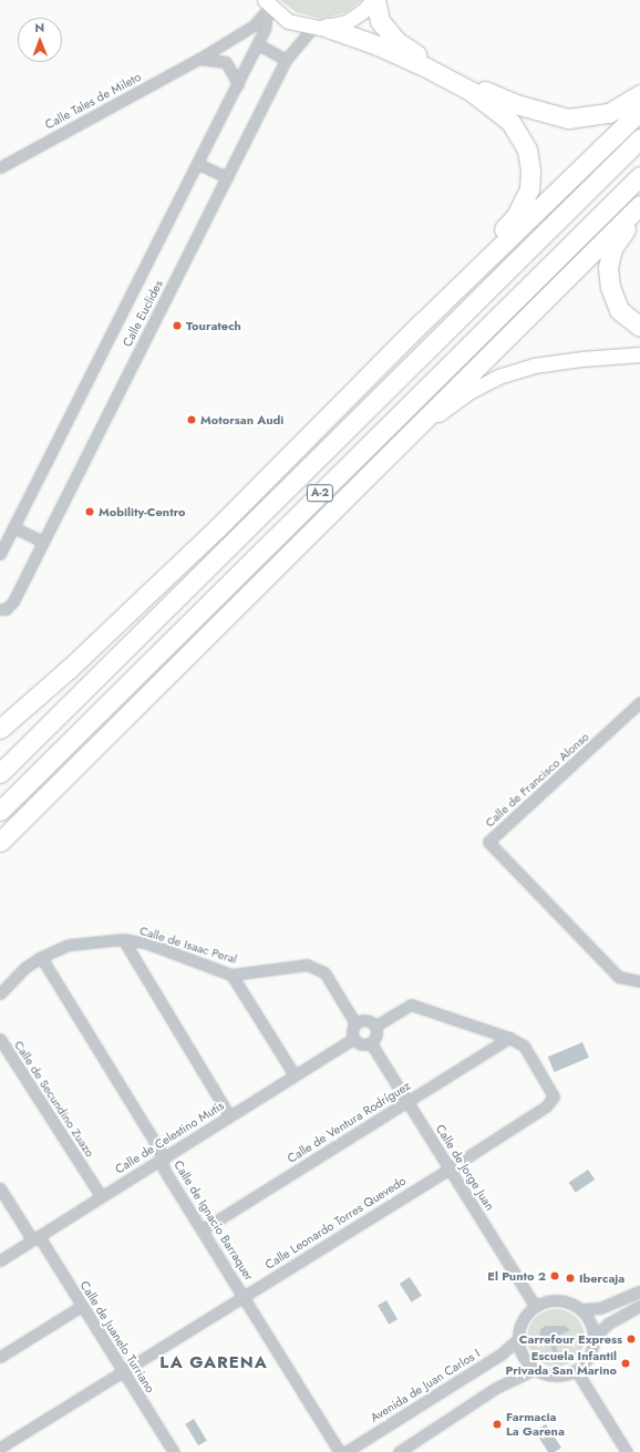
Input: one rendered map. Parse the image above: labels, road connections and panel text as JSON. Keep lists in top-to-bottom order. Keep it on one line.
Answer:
{"streets":{"highway":["A-2"],"street":["Calle Tales de Mileto","Calle Euclides","Calle de Francisco Alonso","Calle de Isaac Peral","Calle de Secundino Zuazo","Calle de Ventura Rodríguez","Calle de Celestino Mutis","Calle de Jorge Juan","Calle de Ignacio Barraquer","Calle Leonardo Torres Quevedo","Calle de Juanelo Turriano","Avenida de Juan Carlos I"]},"crossings":[["Calle Tales de Mileto","Calle Euclides"],["Calle de Isaac Peral","Calle de Celestino Mutis"],["Calle de Isaac Peral","Calle de Jorge Juan"],["Calle de Isaac Peral","Calle de Ignacio Barraquer"],["Calle de Secundino Zuazo","Calle de Celestino Mutis"],["Calle de Ventura Rodríguez","Calle de Jorge Juan"],["Calle de Ventura Rodríguez","Calle de Ignacio Barraquer"],["Calle de Ventura Rodríguez","Calle Leonardo Torres Quevedo"],["Calle de Celestino Mutis","Calle de Jorge Juan"],["Calle de Celestino Mutis","Calle de Ignacio Barraquer"],["Calle de Celestino Mutis","Calle de Juanelo Turriano"],["Calle de Jorge Juan","Calle Leonardo Torres Quevedo"],["Calle de Jorge Juan","Avenida de Juan Carlos I"],["Calle de Ignacio Barraquer","Calle Leonardo Torres Quevedo"],["Calle Leonardo Torres Quevedo","Calle de Juanelo Turriano"]],"districts":["LA GARENA"],"places":["Touratech","Motorsan Audi","Mobility-Centro","El Punto 2","Ibercaja","Carrefour Express","Escuela Infantil Privada San Marino","Farmacia La Garena"],"north":"top"}
